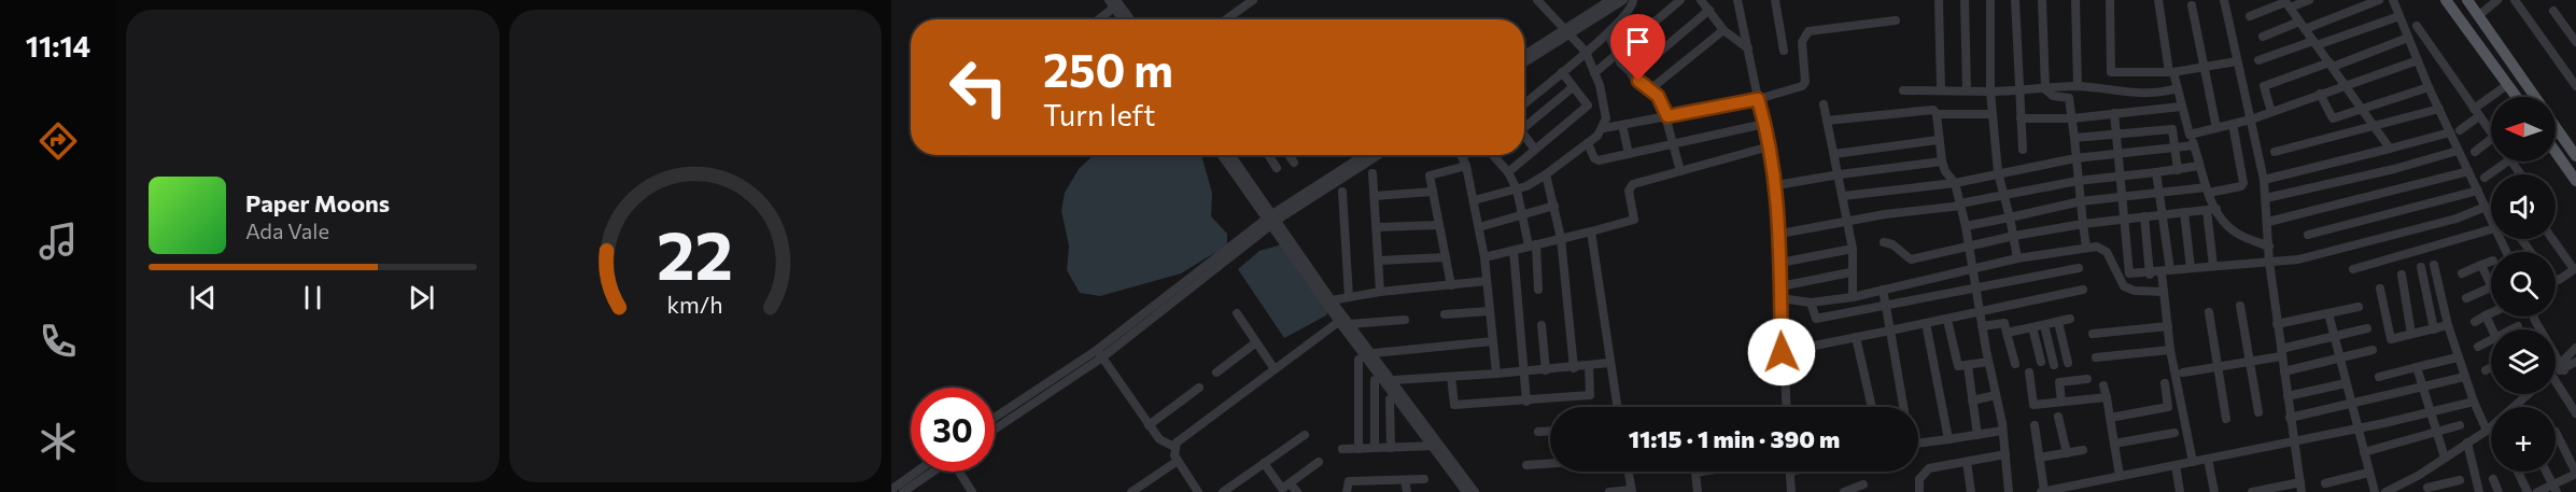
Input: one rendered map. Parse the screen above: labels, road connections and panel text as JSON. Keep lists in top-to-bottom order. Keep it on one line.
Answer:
{"north":"left","page":{"tabs":"11:14","turn":["250 m","Turn left"],"map_buttons":"+","song":["Paper Moons","Ada Vale"],"limit":"30","trip":"11:15 · 1 min · 390 m","gauge":["22","km/h"]}}
